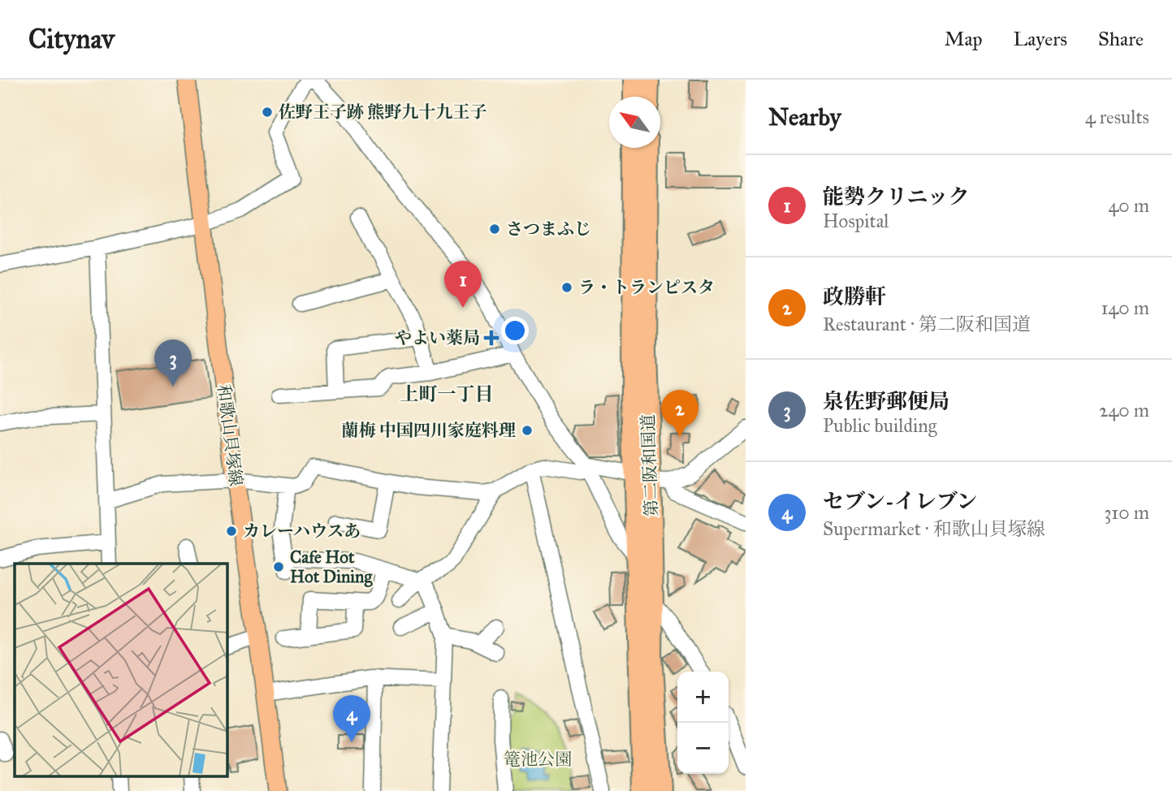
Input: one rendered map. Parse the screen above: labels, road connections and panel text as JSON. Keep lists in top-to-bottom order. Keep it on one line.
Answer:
{"streets":{"highway":["第二阪和国道"],"main road":["和歌山貝塚線"]},"districts":["上町一丁目"],"parks":["篭池公園"],"places":{"other":["佐野王子跡 熊野九十九王子","さつまふじ","ラ・トランピスタ","蘭梅 中国四川家庭料理","カレーハウスあ","Cafe Hot Hot Dining"],"health":["やよい薬局"]},"north":"top left","page":{"header":"Citynav","nav":["Map","Layers","Share"],"heading":["Nearby","4 results"],"list":[{"mark":"1","name":"能勢クリニック","note":"Hospital","value":"40 m"},{"mark":"2","name":"政勝軒","note":"Restaurant · 第二阪和国道","value":"140 m"},{"mark":"3","name":"泉佐野郵便局","note":"Public building","value":"240 m"},{"mark":"4","name":"セブン-イレブン","note":"Supermarket · 和歌山貝塚線","value":"310 m"}],"pins":["1","3","2","4"],"map_buttons":["+","−"]}}
